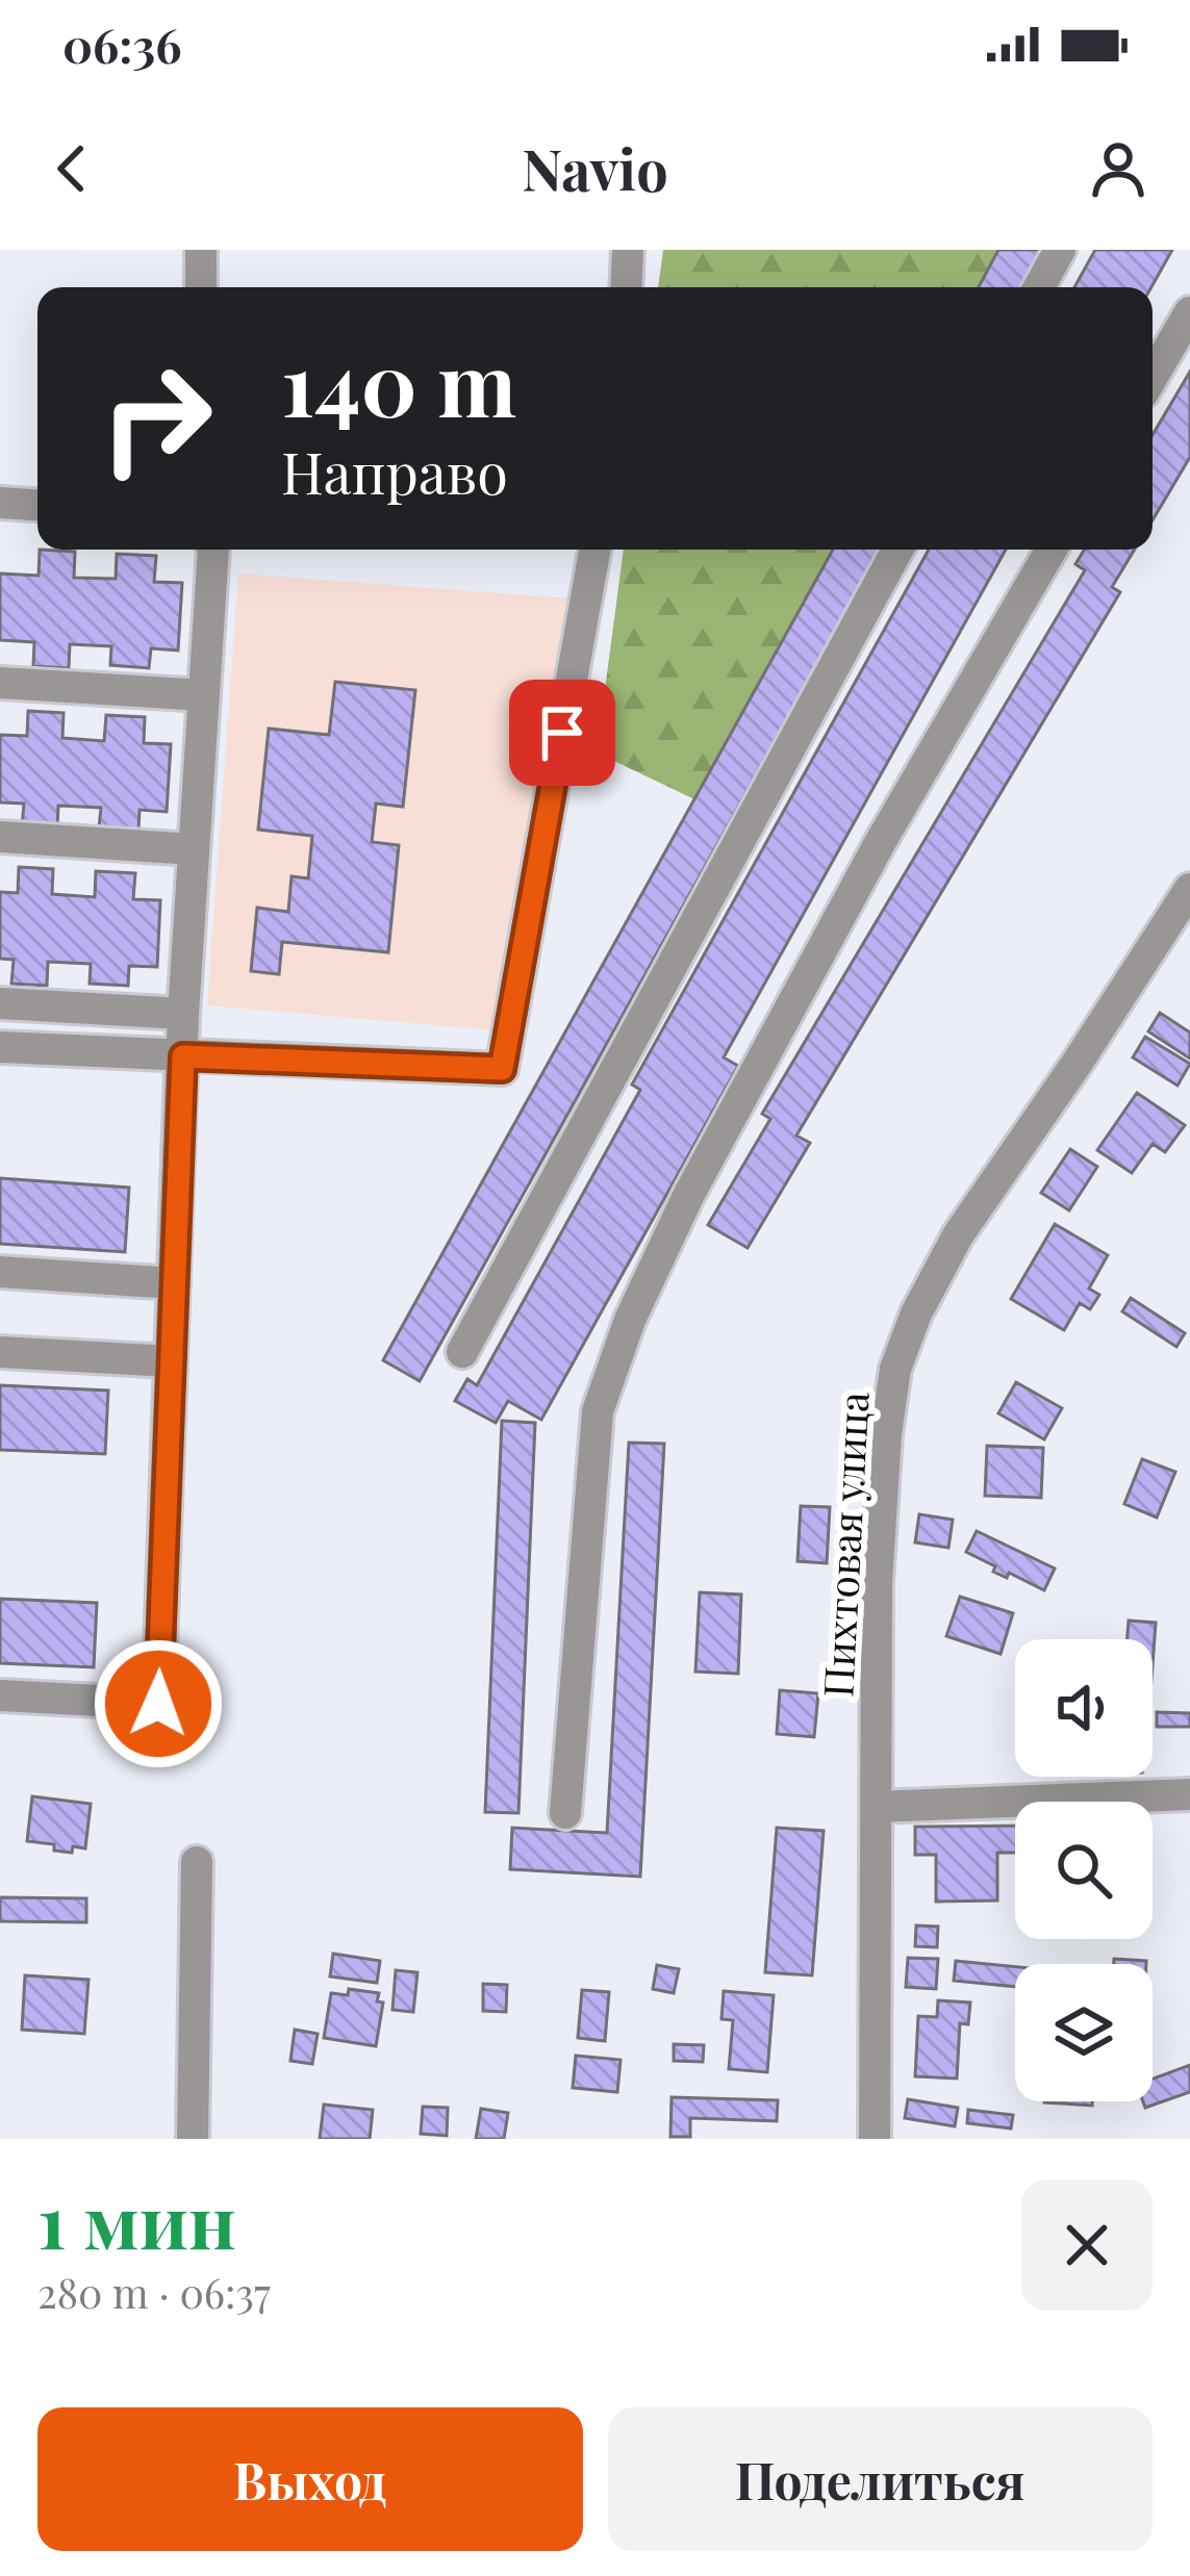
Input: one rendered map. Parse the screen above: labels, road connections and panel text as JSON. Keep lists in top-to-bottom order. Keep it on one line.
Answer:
{"streets":{"street":["Пихтовая улица"]},"page":{"status":"06:36","header":"Navio","turn":["140 m","Направо"],"heading":["1 мин","280 m · 06:37"],"buttons":["Выход","Поделиться"]}}
